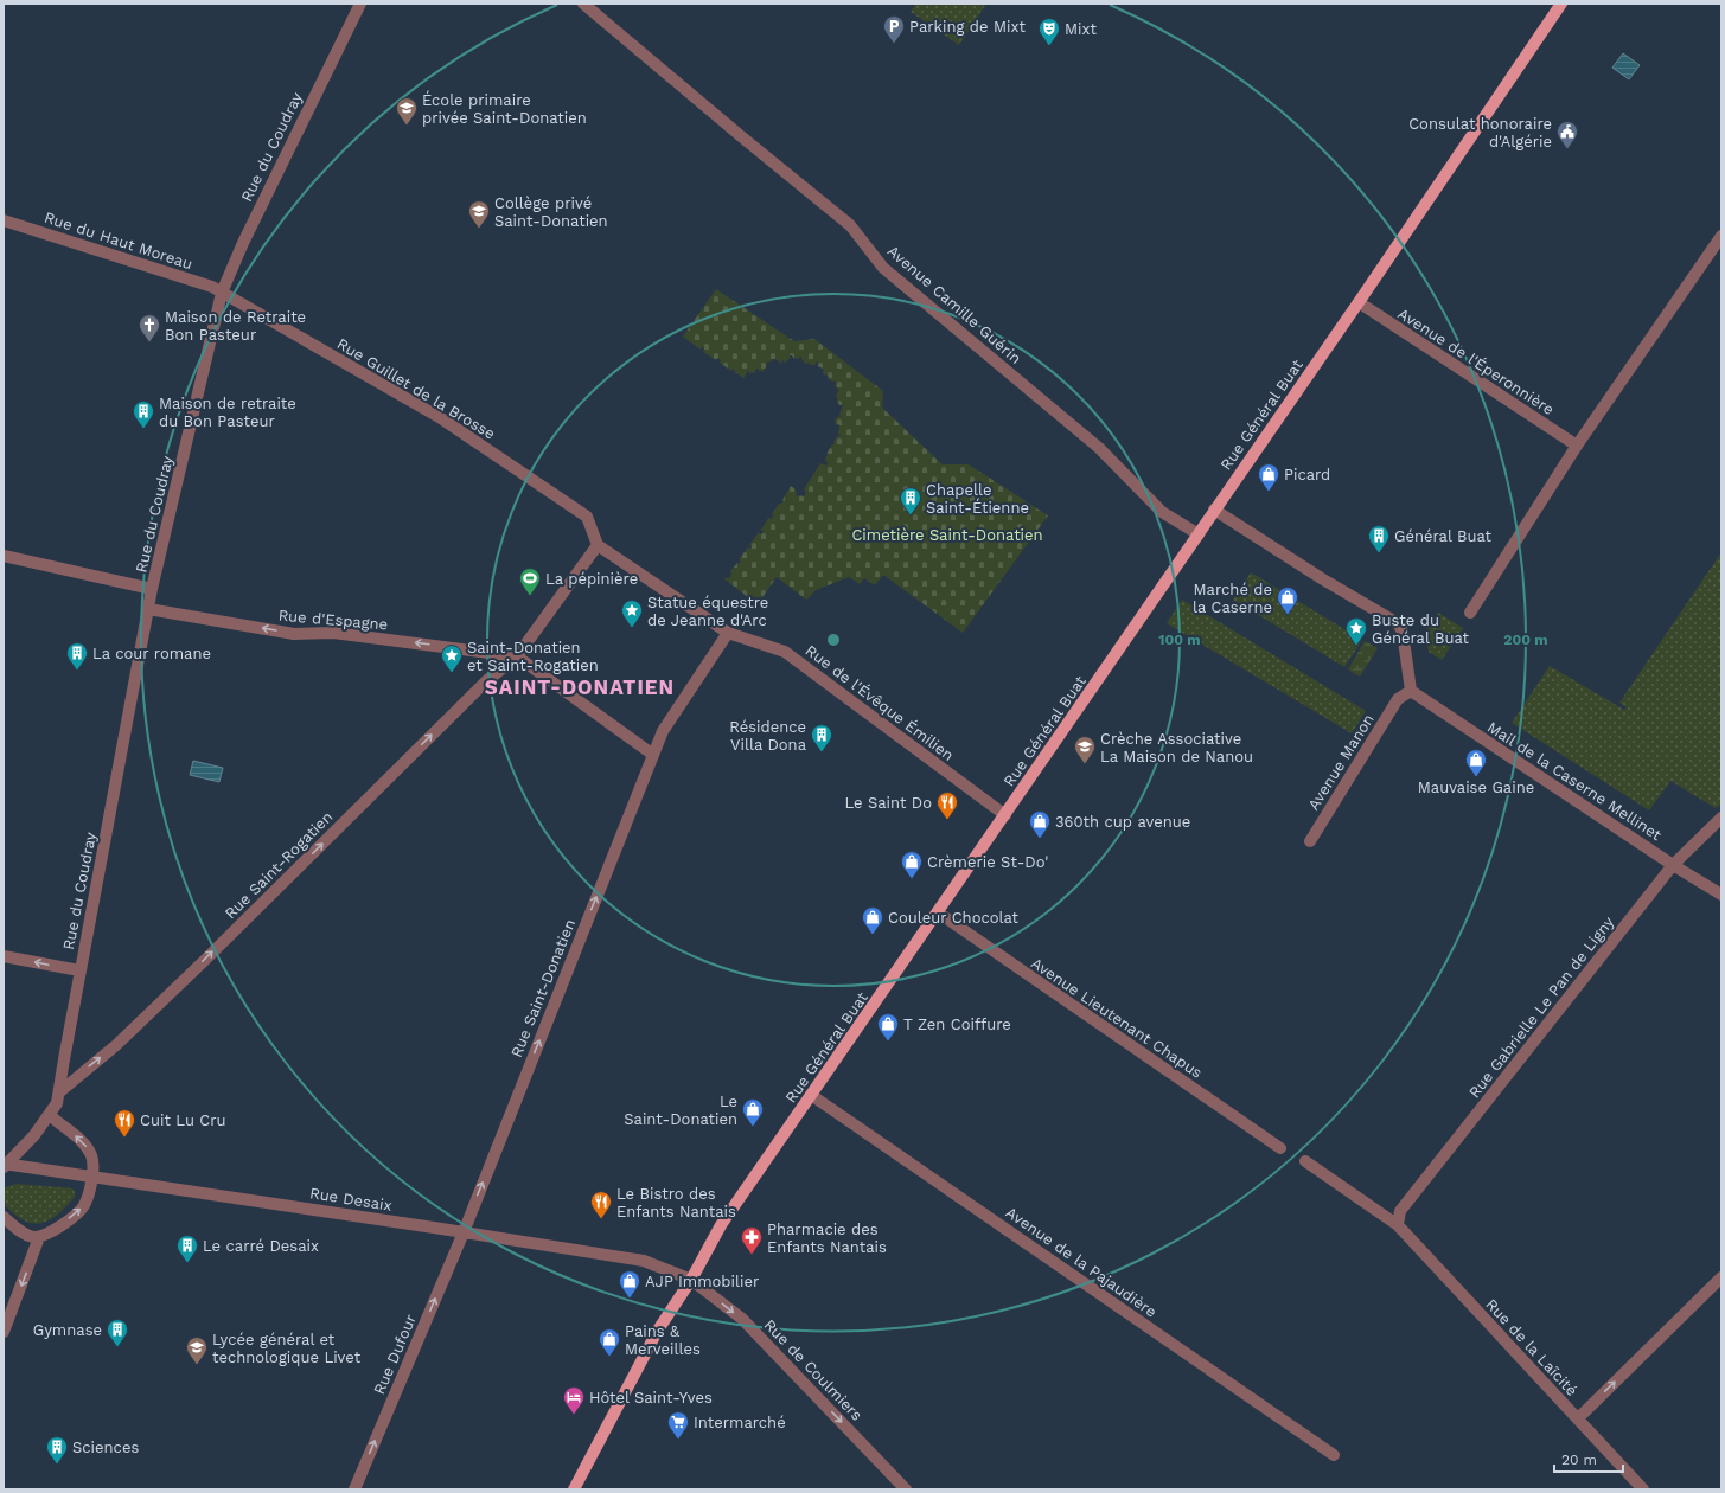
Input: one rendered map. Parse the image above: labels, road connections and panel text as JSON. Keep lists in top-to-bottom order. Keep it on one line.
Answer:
{"streets":{"main road":["Rue Général Buat"],"street":["Rue du Coudray","Rue du Haut Moreau","Avenue Camille Guérin","Avenue de l'Éperonnière","Rue Guillet de la Brosse","Rue d'Espagne","Rue de l'Évêque Émilien","Avenue Manon","Mail de la Caserne Mellinet","Rue Saint-Rogatien","Rue Saint-Donatien","Rue Gabrielle Le Pan de Ligny","Avenue Lieutenant Chapus","Rue Desaix","Avenue de la Pajaudière","Rue de la Laïcité","Rue Dufour","Rue de Coulmiers"]},"crossings":[["Rue du Coudray","Rue du Haut Moreau"],["Rue du Coudray","Rue Guillet de la Brosse"],["Rue du Coudray","Rue d'Espagne"],["Rue du Coudray","Rue Saint-Rogatien"],["Rue du Haut Moreau","Rue Guillet de la Brosse"],["Avenue Camille Guérin","Rue Général Buat"],["Avenue de l'Éperonnière","Rue Général Buat"],["Rue Guillet de la Brosse","Rue de l'Évêque Émilien"],["Rue Guillet de la Brosse","Rue Saint-Rogatien"],["Rue Général Buat","Rue de l'Évêque Émilien"],["Rue Général Buat","Avenue Lieutenant Chapus"],["Rue Général Buat","Rue Desaix"],["Rue Général Buat","Avenue de la Pajaudière"],["Rue Général Buat","Rue de Coulmiers"],["Rue d'Espagne","Rue Saint-Rogatien"],["Rue de l'Évêque Émilien","Rue Saint-Rogatien"],["Rue de l'Évêque Émilien","Rue Saint-Donatien"],["Avenue Manon","Mail de la Caserne Mellinet"],["Mail de la Caserne Mellinet","Rue Gabrielle Le Pan de Ligny"],["Rue Saint-Donatien","Rue Desaix"],["Rue Saint-Donatien","Rue Dufour"],["Rue Gabrielle Le Pan de Ligny","Rue de la Laïcité"],["Rue Desaix","Rue Dufour"],["Rue Desaix","Rue de Coulmiers"]],"one_way":["Rue d'Espagne","Rue Saint-Rogatien","Rue Saint-Donatien","Rue Dufour","Rue de Coulmiers"],"districts":["SAINT-DONATIEN"],"parks":["Cimetière Saint-Donatien"],"places":{"parking":["Parking de Mixt"],"theatre":["Mixt"],"school or university":["École primaire privée Saint-Donatien","Collège privé Saint-Donatien","Crèche Associative La Maison de Nanou","Lycée général et technologique Livet"],"public building":["Consulat honoraire d'Algérie"],"church":["Maison de Retraite Bon Pasteur"],"building":["Maison de retraite du Bon Pasteur","Chapelle Saint-Étienne","Général Buat","La cour romane","Résidence Villa Dona","Le carré Desaix","Gymnase","Sciences"],"shop":["Picard","Marché de la Caserne","Mauvaise Gaine","360th cup avenue","Crèmerie St-Do'","Couleur Chocolat","T Zen Coiffure","Le Saint-Donatien","AJP Immobilier","Pains & Merveilles"],"sports":["La pépinière"],"place":["Statue équestre de Jeanne d'Arc","Buste du Général Buat","Saint-Donatien et Saint-Rogatien"],"restaurant":["Le Saint Do","Cuit Lu Cru","Le Bistro des Enfants Nantais"],"pharmacy":["Pharmacie des Enfants Nantais"],"hotel":["Hôtel Saint-Yves"],"supermarket":["Intermarché"]},"scale_bar":"20 m","rings":["100 m","200 m"]}
